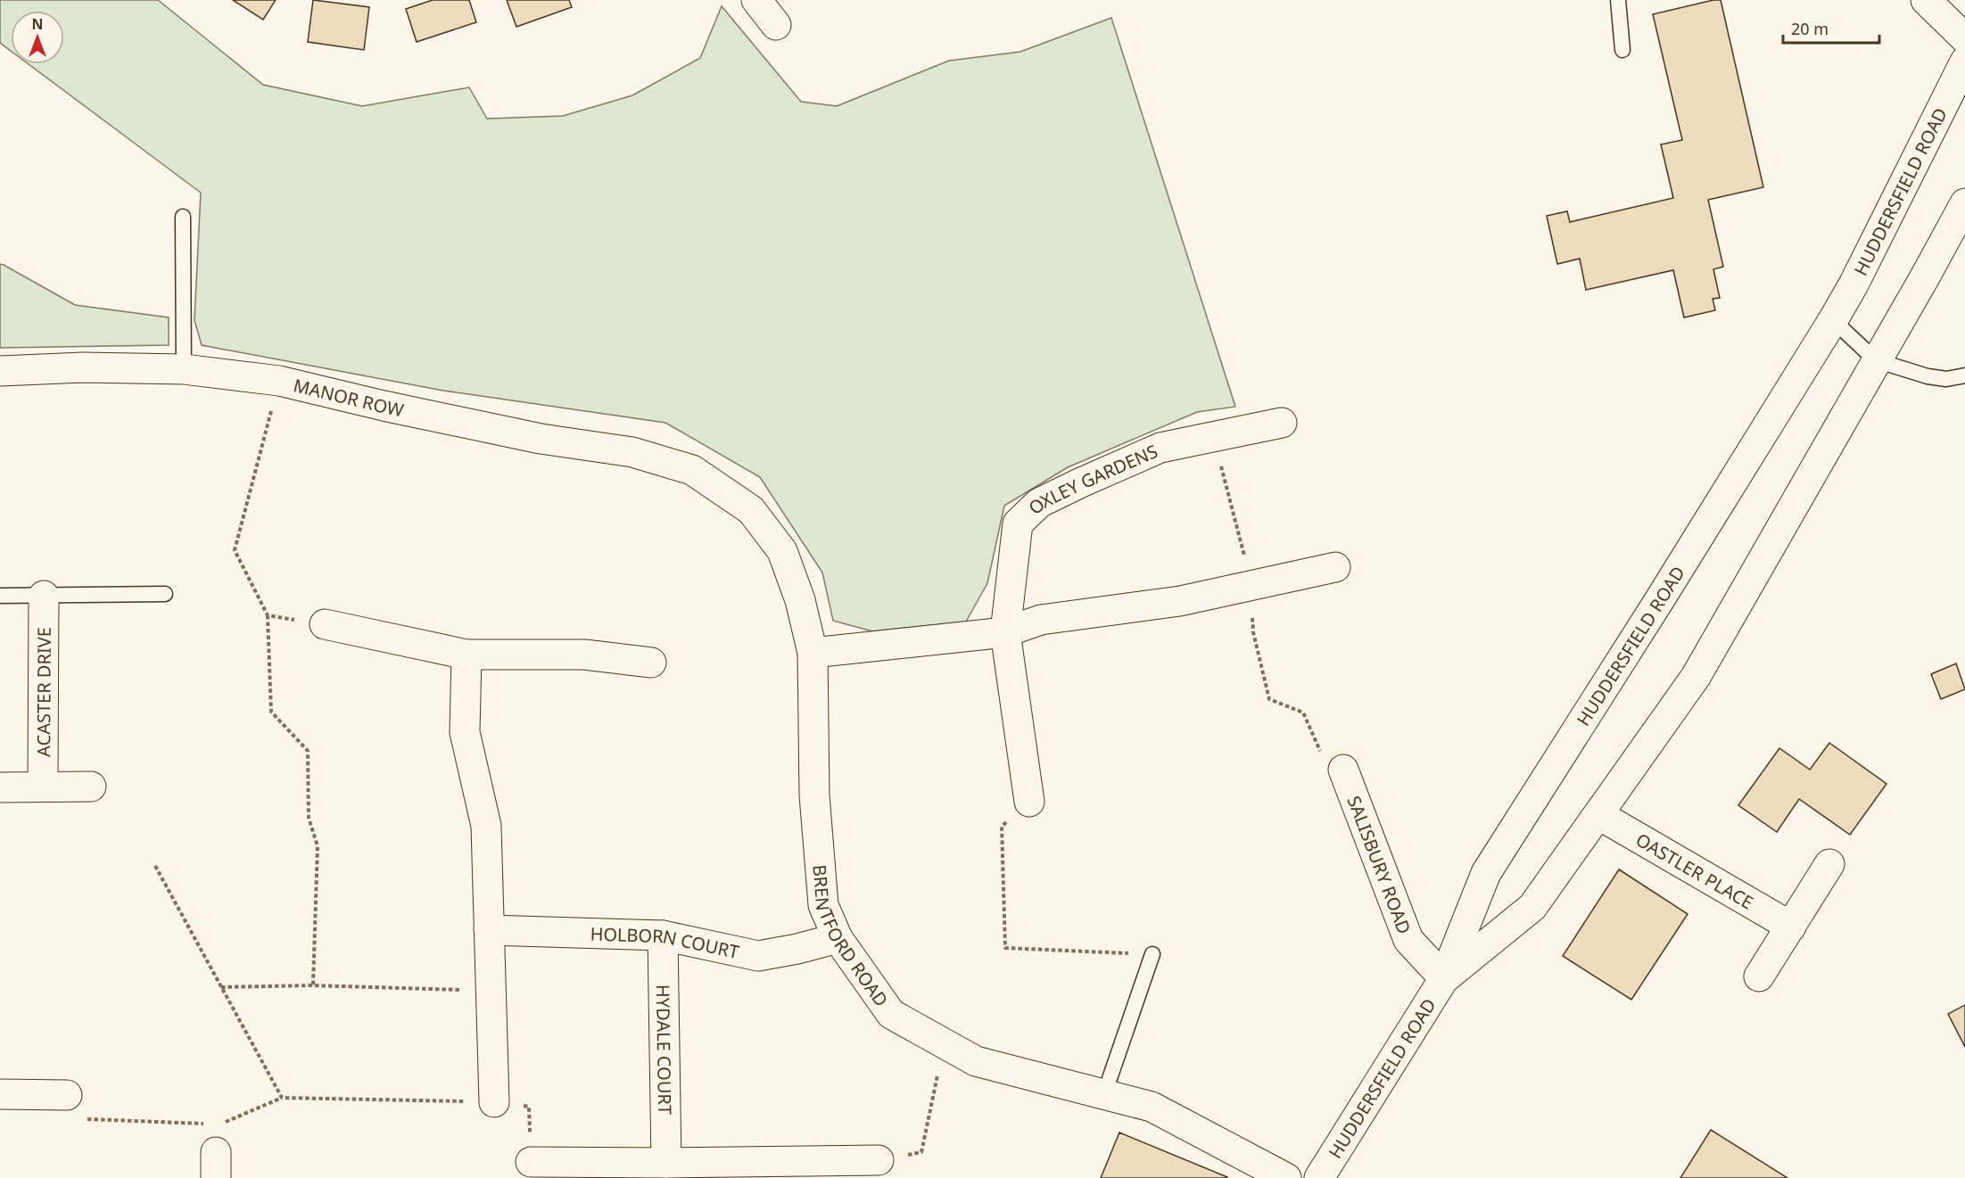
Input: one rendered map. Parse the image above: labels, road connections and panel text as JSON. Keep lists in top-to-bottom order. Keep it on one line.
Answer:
{"streets":{"street":["HUDDERSFIELD ROAD","MANOR ROW","OXLEY GARDENS","ACASTER DRIVE","SALISBURY ROAD","OASTLER PLACE","BRENTFORD ROAD","HOLBORN COURT","HYDALE COURT"]},"crossings":[["HUDDERSFIELD ROAD","SALISBURY ROAD"],["HUDDERSFIELD ROAD","OASTLER PLACE"],["MANOR ROW","BRENTFORD ROAD"],["BRENTFORD ROAD","HOLBORN COURT"],["HOLBORN COURT","HYDALE COURT"]],"scale_bar":"20 m","north":"top"}
